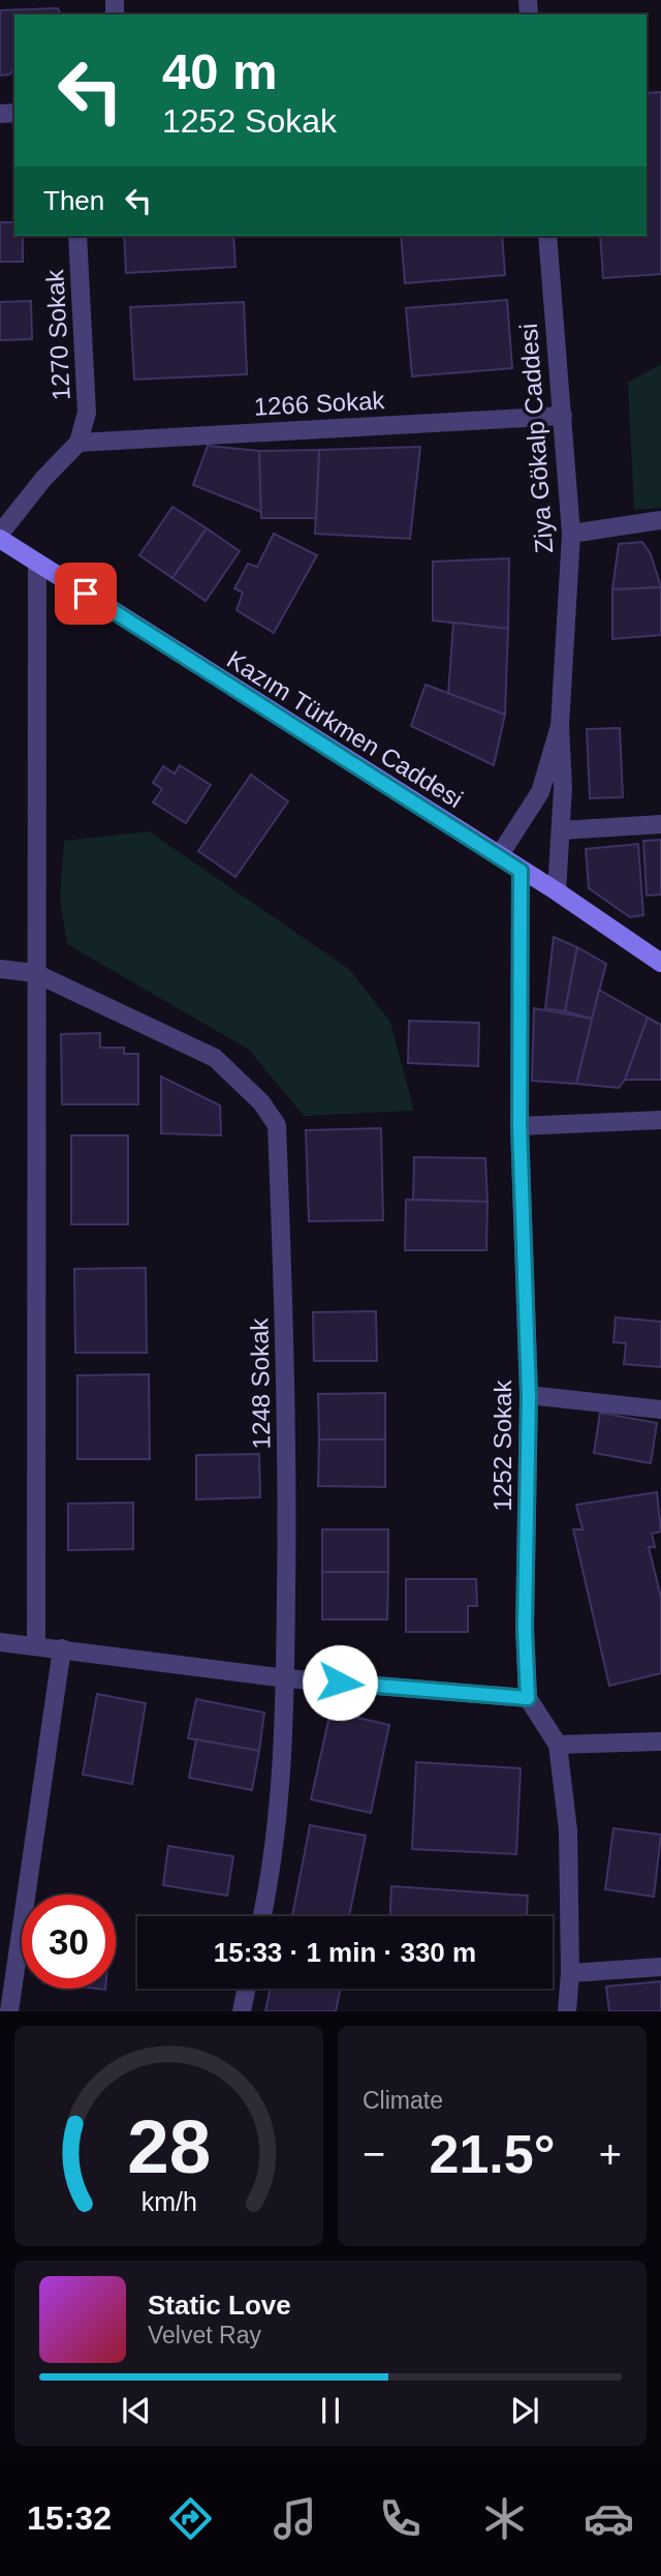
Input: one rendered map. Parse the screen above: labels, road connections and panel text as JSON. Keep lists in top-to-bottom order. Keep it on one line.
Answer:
{"streets":{"main road":["Kazım Türkmen Caddesi"],"street":["1270 Sokak","1266 Sokak","Ziya Gökalp Caddesi","1248 Sokak","1252 Sokak"]},"crossings":[["1270 Sokak","1266 Sokak"],["1266 Sokak","Ziya Gökalp Caddesi"],["Kazım Türkmen Caddesi","1252 Sokak"]],"page":{"turn":["40 m","1252 Sokak"],"then":"Then","limit":"30","trip":"15:33 · 1 min · 330 m","tile":"Climate","heat":["−","21.5°","+"],"song":["Static Love","Velvet Ray"],"tabs":"15:32","gauge":["28","km/h"]}}
